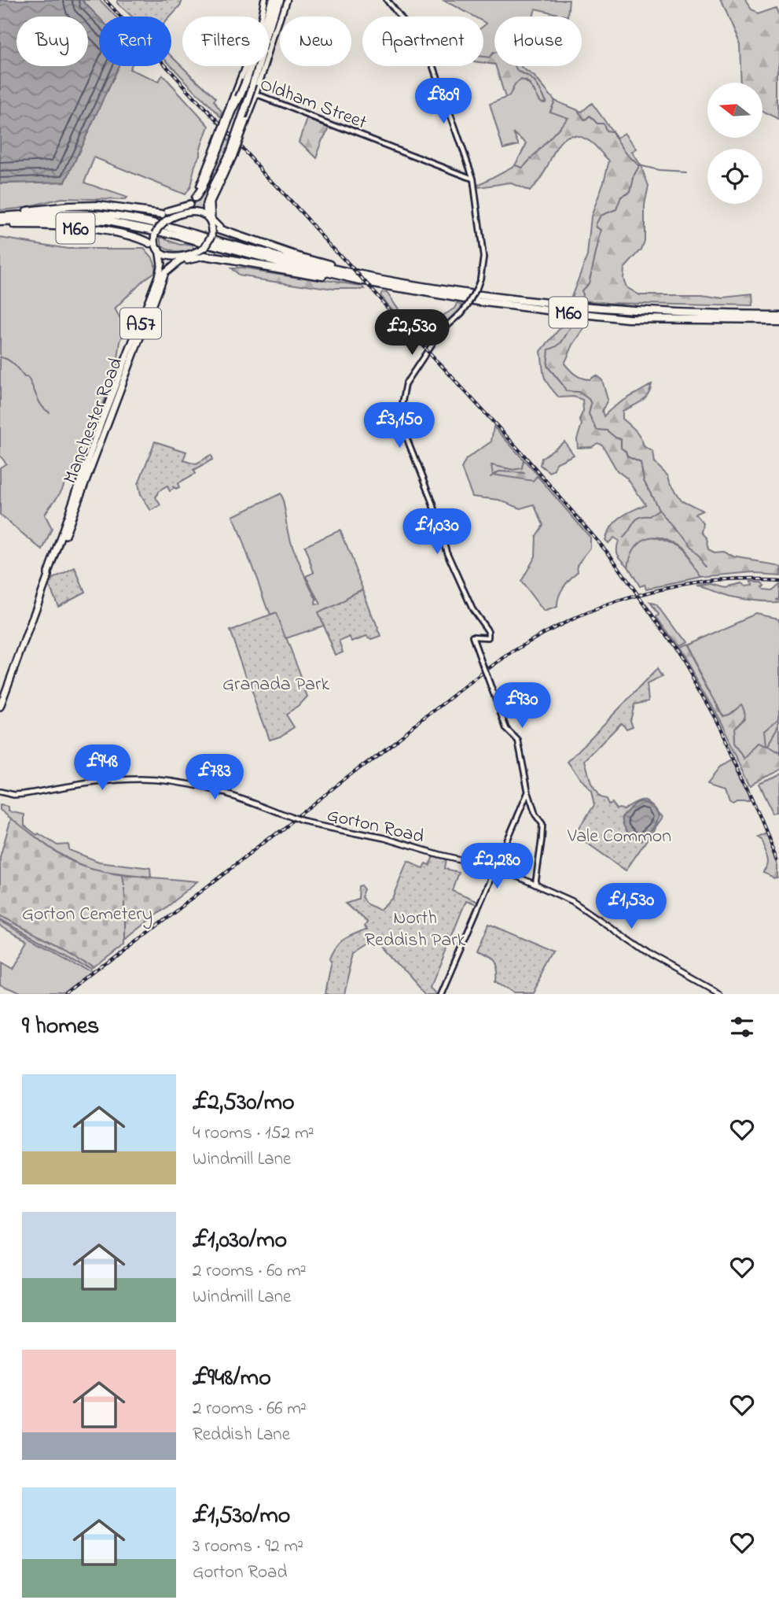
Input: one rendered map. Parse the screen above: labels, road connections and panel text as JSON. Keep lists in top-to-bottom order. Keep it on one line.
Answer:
{"streets":{"highway":["M60","A57","Manchester Road"],"main road":["Gorton Road"],"street":["Oldham Street"]},"crossings":[["M60","Manchester Road"],["A57","Manchester Road"]],"parks":["Granada Park","Vale Common","Gorton Cemetery","North Reddish Park"],"north":"left","page":{"chip":["Buy","Rent","Filters","New","Apartment","House"],"price":["£809","£2,530","£3,150","£1,030","£930","£948","£783","£2,280","£1,530"],"heading":"9 homes","list":[{"name":"£2,530/mo","note":"4 rooms · 152 m² · Windmill Lane"},{"name":"£1,030/mo","note":"2 rooms · 60 m² · Windmill Lane"},{"name":"£948/mo","note":"2 rooms · 66 m² · Reddish Lane"},{"name":"£1,530/mo","note":"3 rooms · 92 m² · Gorton Road"}]}}
